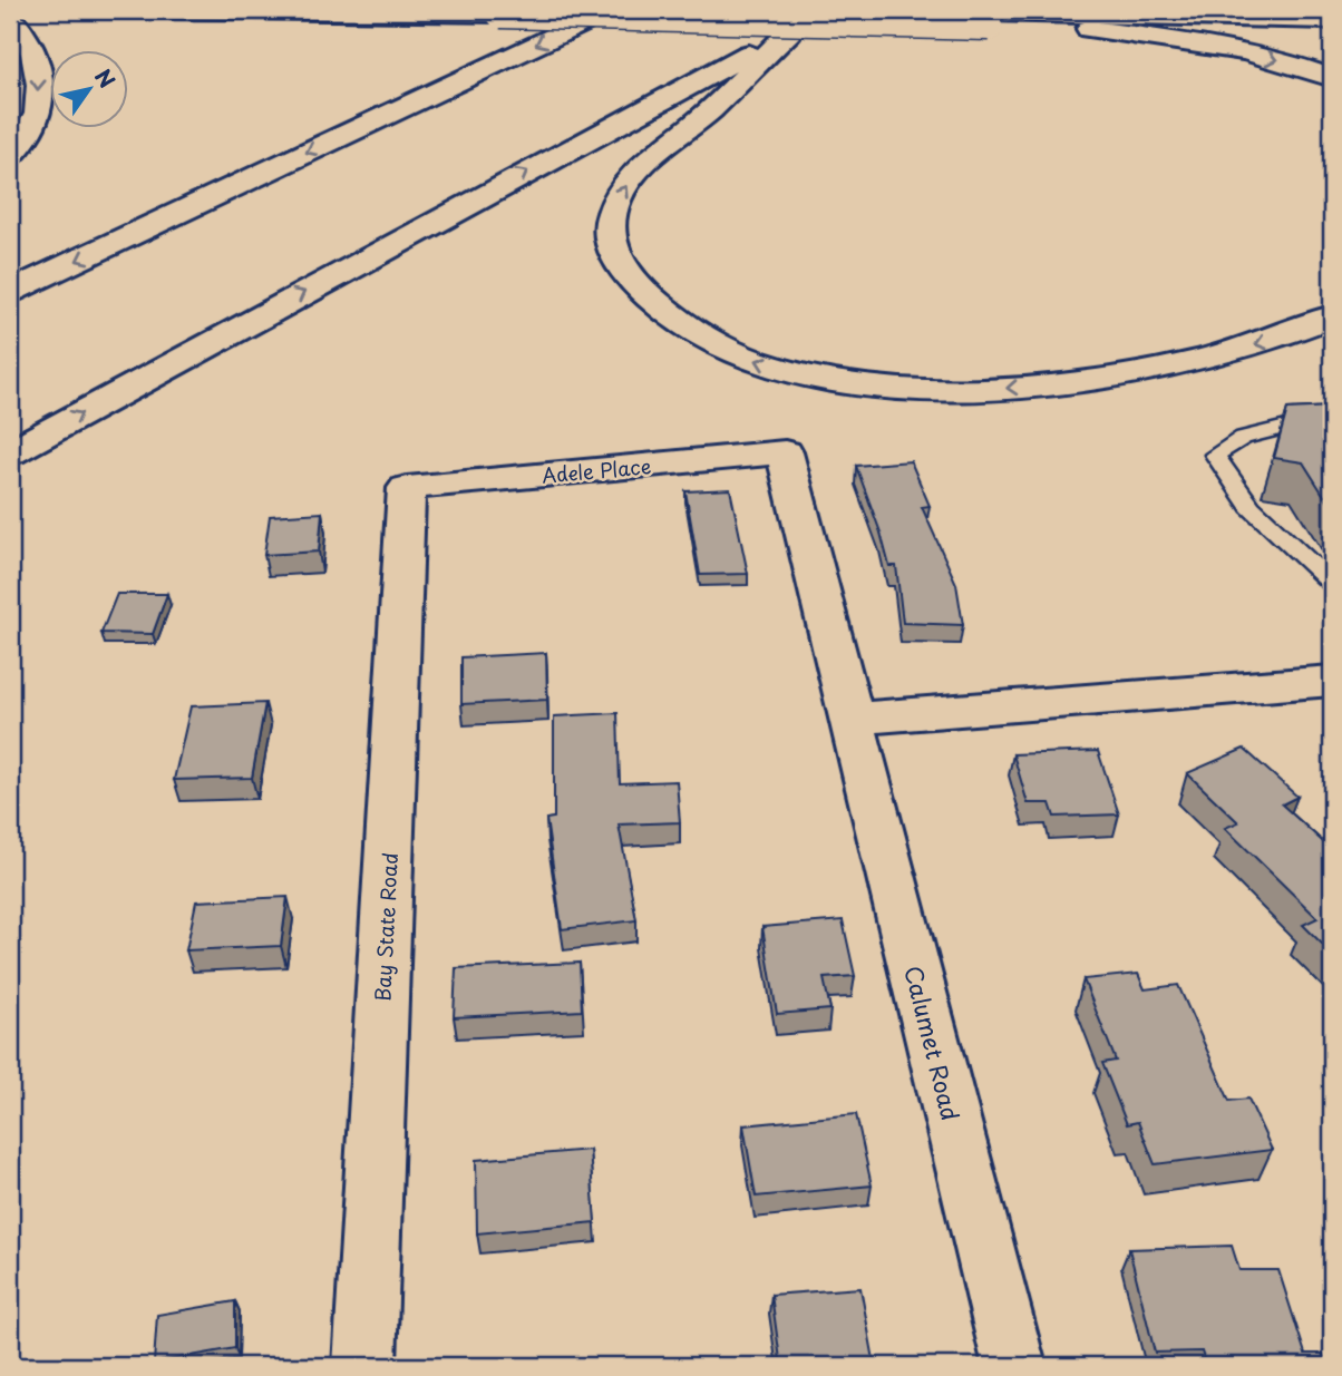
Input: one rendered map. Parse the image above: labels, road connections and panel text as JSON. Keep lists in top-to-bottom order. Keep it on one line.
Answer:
{"streets":{"main road":["Adele Place","Bay State Road","Calumet Road"]},"crossings":[["Adele Place","Bay State Road"],["Adele Place","Calumet Road"]],"north":"top right"}
